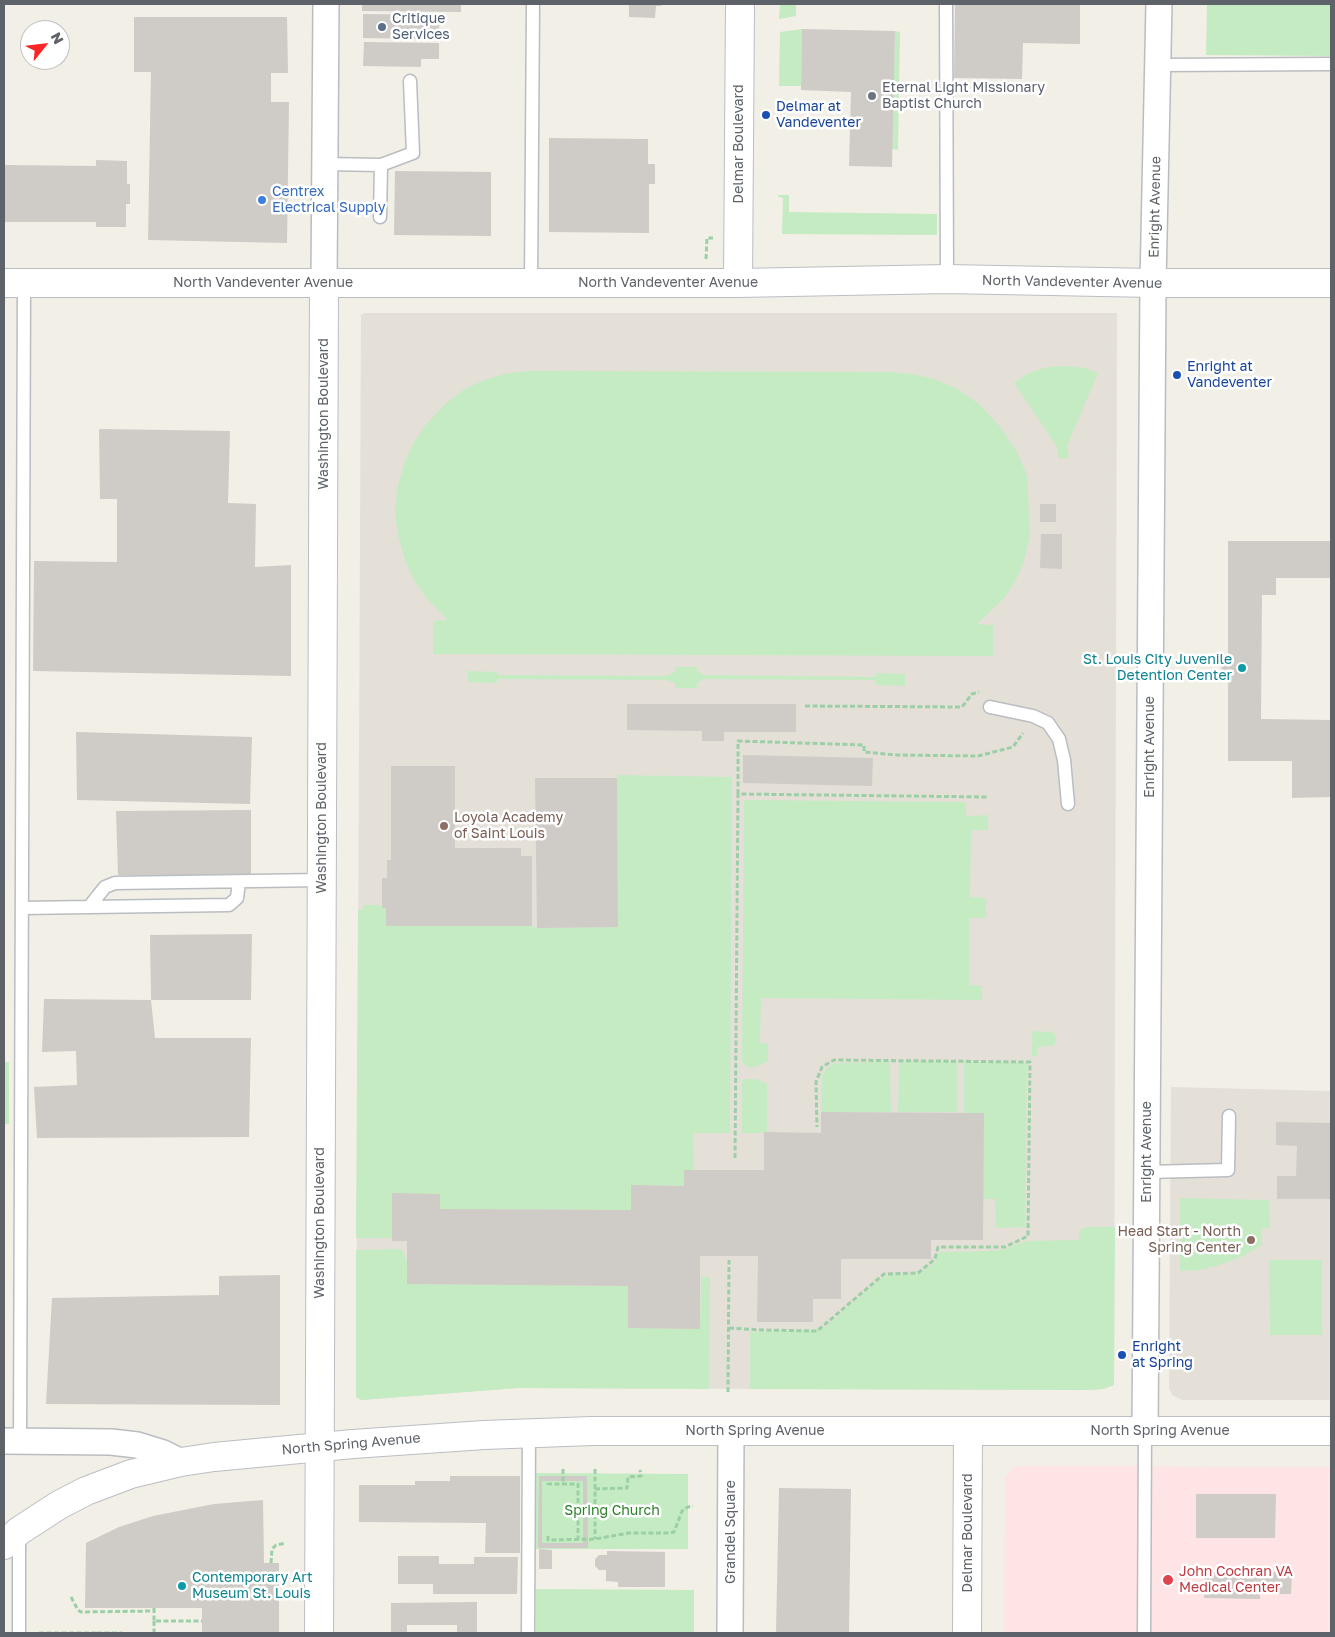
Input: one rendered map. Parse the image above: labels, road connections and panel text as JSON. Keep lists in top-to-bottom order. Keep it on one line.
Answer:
{"streets":{"main road":["Delmar Boulevard","North Vandeventer Avenue","Washington Boulevard","North Spring Avenue"],"street":["Enright Avenue","Grandel Square"]},"crossings":[["Delmar Boulevard","North Vandeventer Avenue"],["Delmar Boulevard","North Spring Avenue"],["Enright Avenue","North Vandeventer Avenue"],["Enright Avenue","North Spring Avenue"],["North Vandeventer Avenue","Washington Boulevard"],["Washington Boulevard","North Spring Avenue"],["North Spring Avenue","Grandel Square"]],"parks":["Spring Church"],"places":["Critique Services","Eternal Light Missionary Baptist Church","Delmar at Vandeventer","Centrex Electrical Supply","Enright at Vandeventer","St. Louis City Juvenile Detention Center","Loyola Academy of Saint Louis","Head Start - North Spring Center","Enright at Spring","John Cochran VA Medical Center","Contemporary Art Museum St. Louis"],"north":"top right"}
